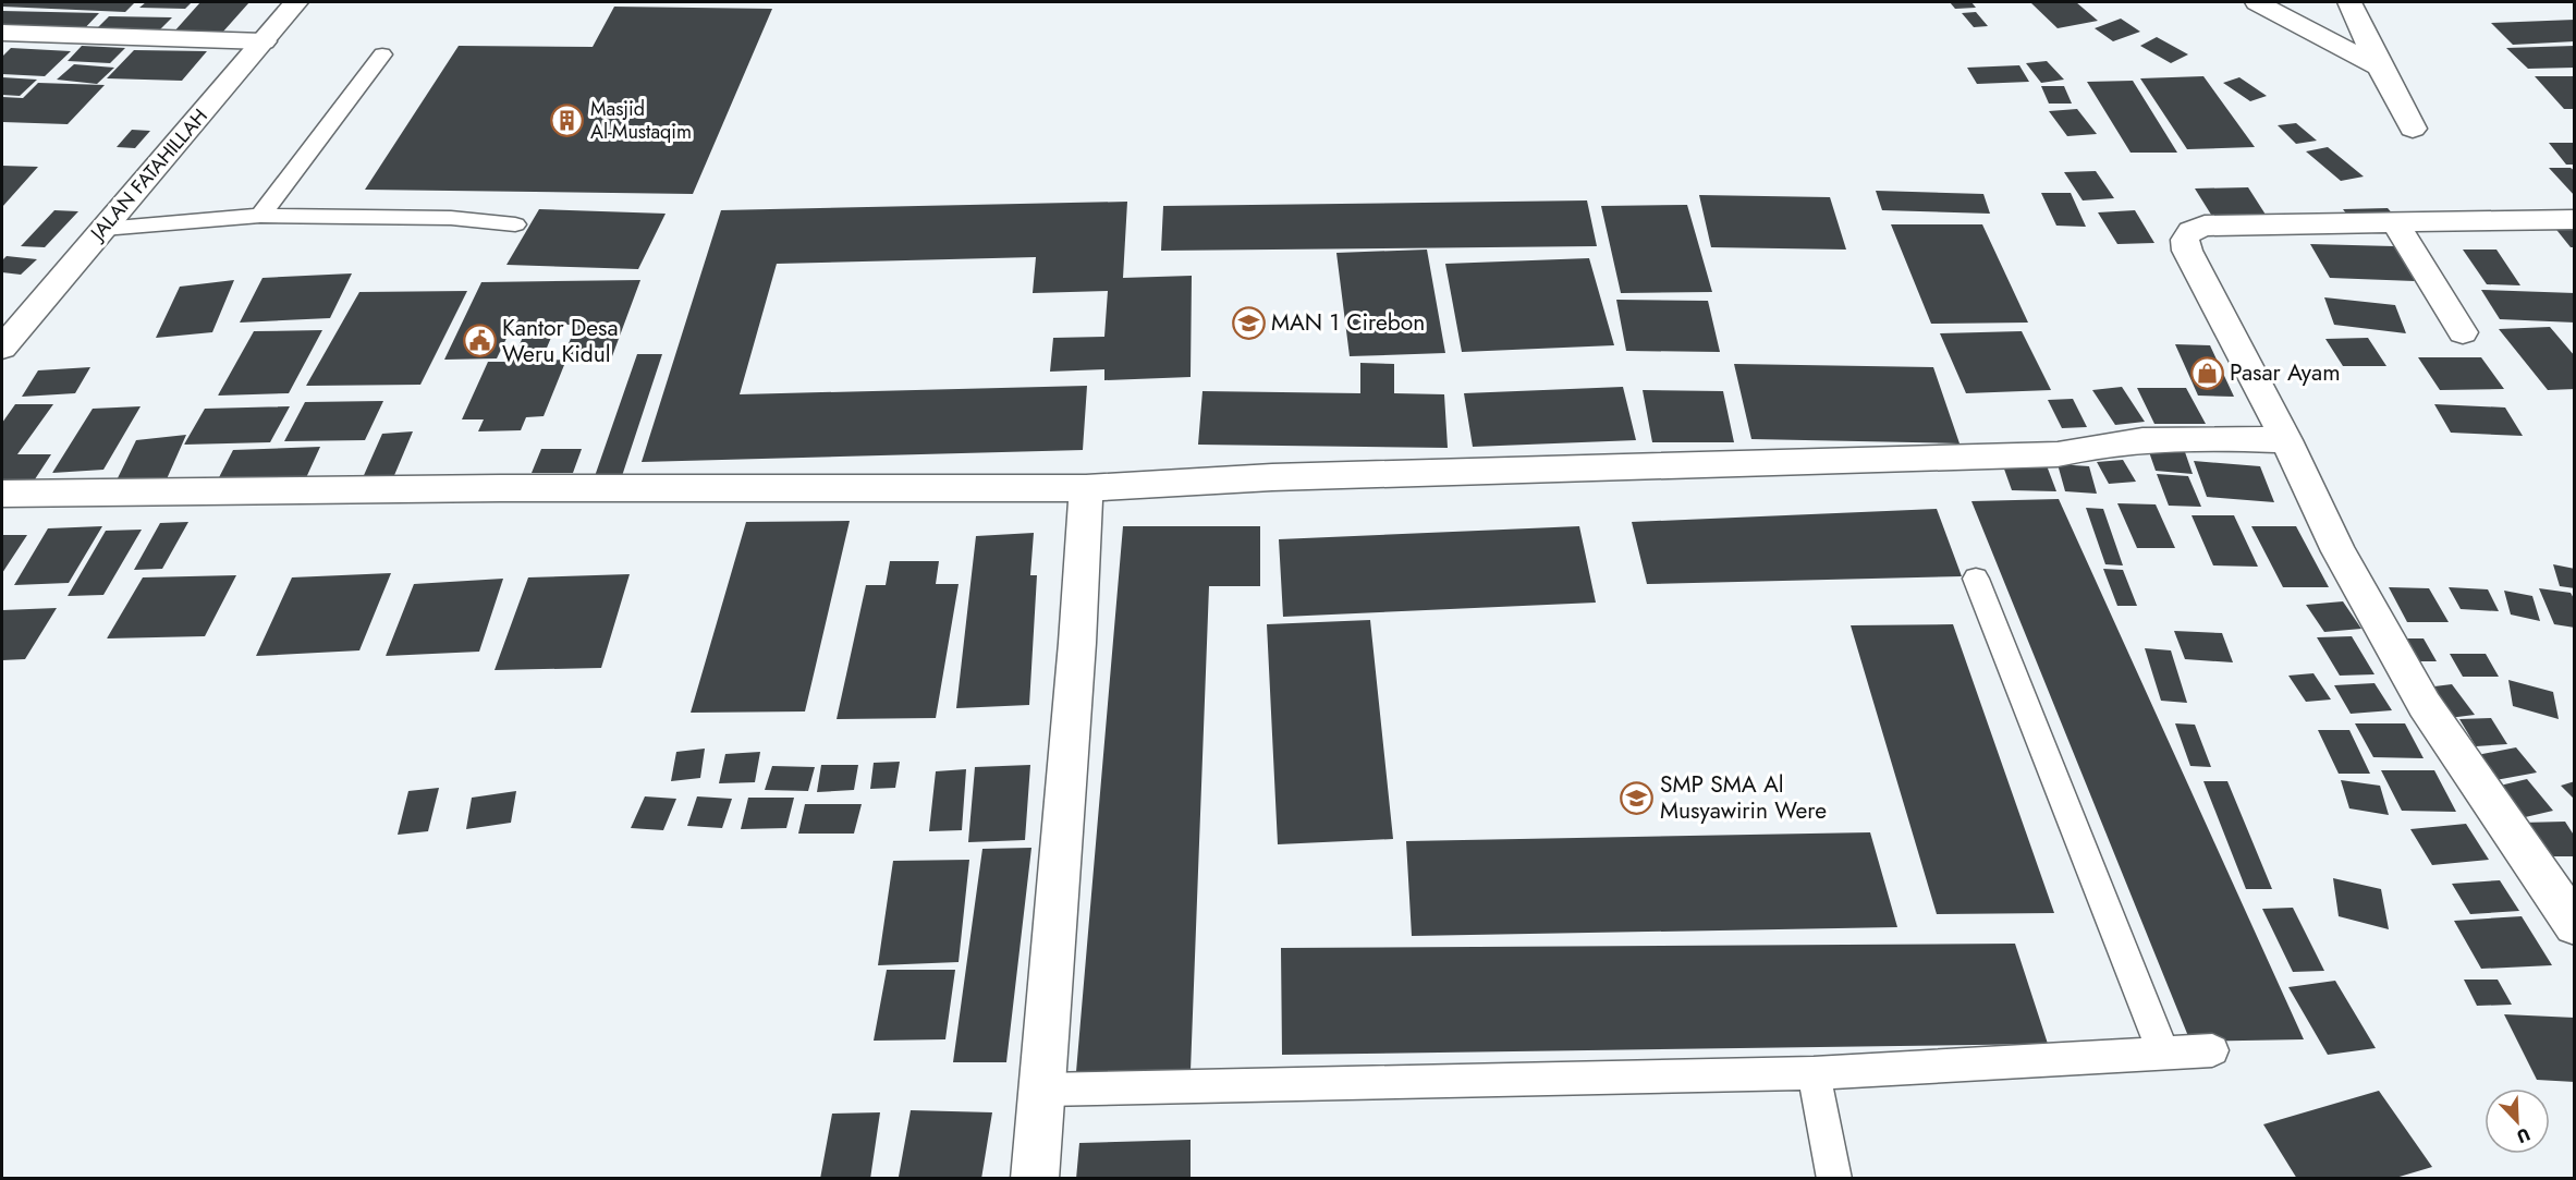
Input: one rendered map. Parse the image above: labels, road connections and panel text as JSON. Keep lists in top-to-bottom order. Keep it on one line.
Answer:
{"streets":{"street":["JALAN FATAHILLAH"]},"places":{"building":["Masjid Al-Mustaqim"],"school or university":["MAN 1 Cirebon","SMP SMA Al Musyawirin Were"],"public building":["Kantor Desa Weru Kidul"],"shop":["Pasar Ayam"]},"north":"bottom right"}
